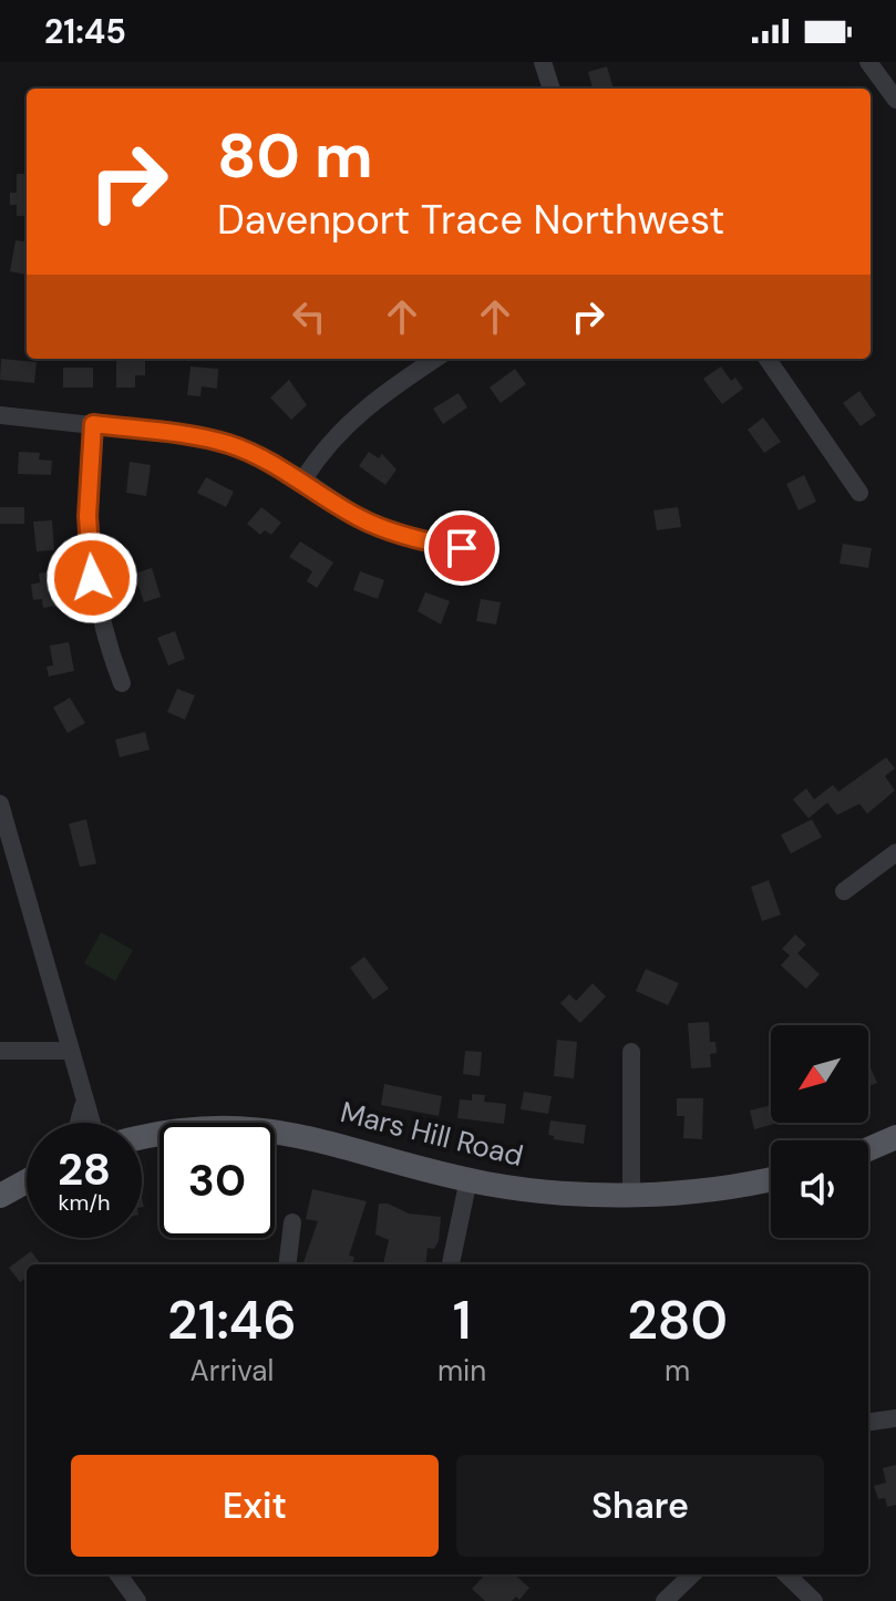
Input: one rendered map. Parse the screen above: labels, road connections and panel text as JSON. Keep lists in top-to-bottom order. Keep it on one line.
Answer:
{"streets":{"main road":["Mars Hill Road"]},"north":"bottom left","page":{"status":"21:45","turn":["80 m","Davenport Trace Northwest"],"speed":"28 km/h","limit":"30","eta":["21:46","Arrival","1","min","280","m"],"buttons":["Exit","Share"]}}
